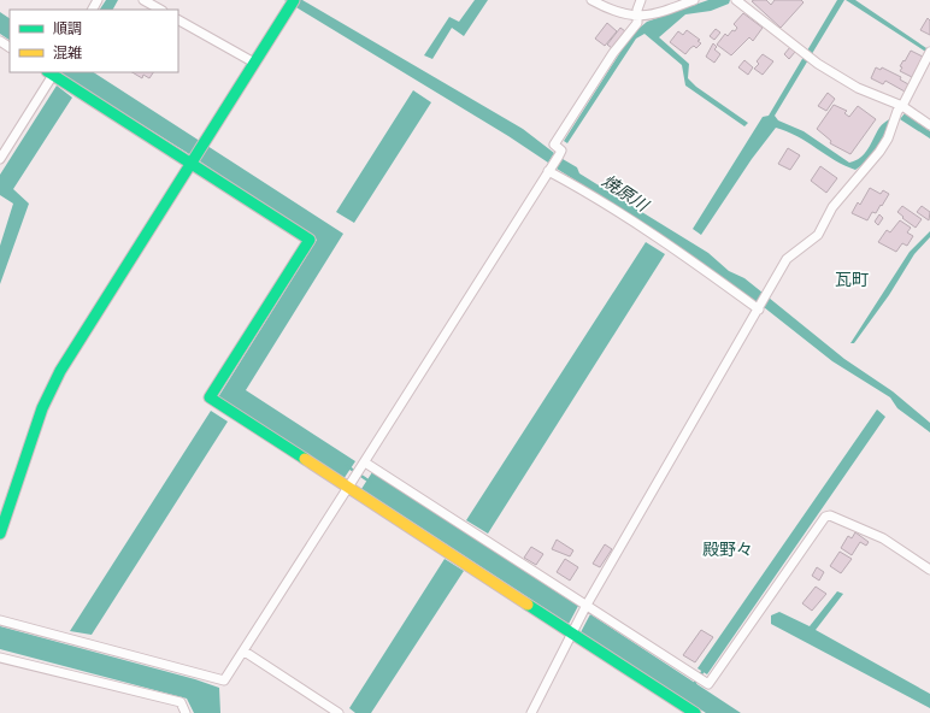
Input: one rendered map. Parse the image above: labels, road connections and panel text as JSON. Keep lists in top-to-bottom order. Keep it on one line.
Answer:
{"districts":["瓦町","殿野々"],"water":["焼原川"],"legend":["順調","混雑"]}
